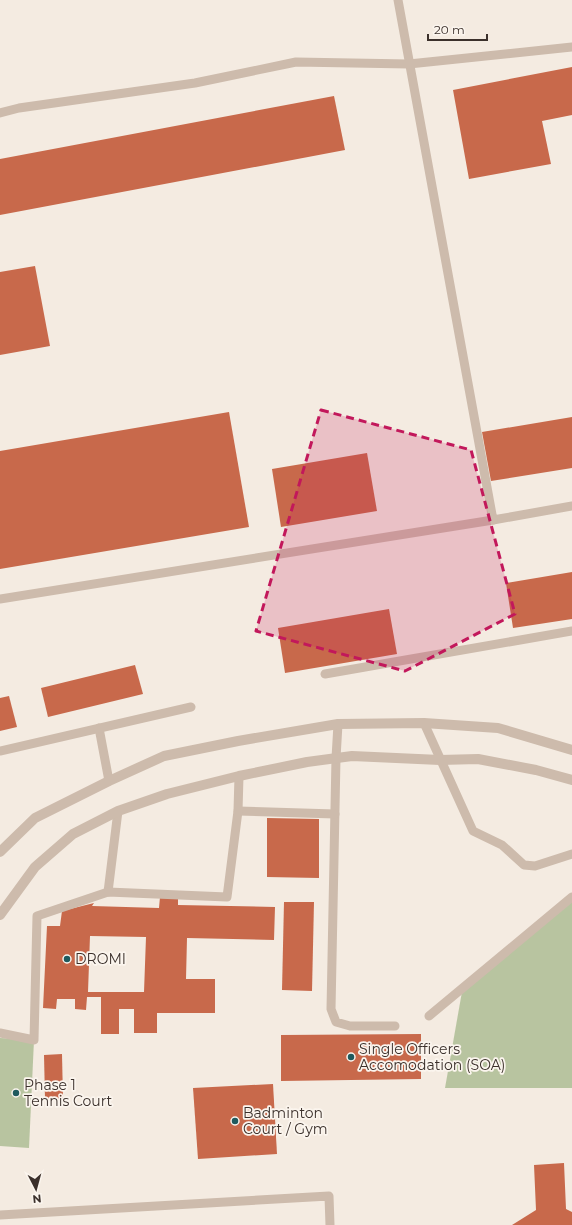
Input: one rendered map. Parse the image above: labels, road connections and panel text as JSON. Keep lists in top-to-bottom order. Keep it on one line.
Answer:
{"places":["DROMI","Single Officers Accomodation (SOA)","Phase 1 Tennis Court","Badminton Court / Gym"],"scale_bar":"20 m","north":"bottom"}
